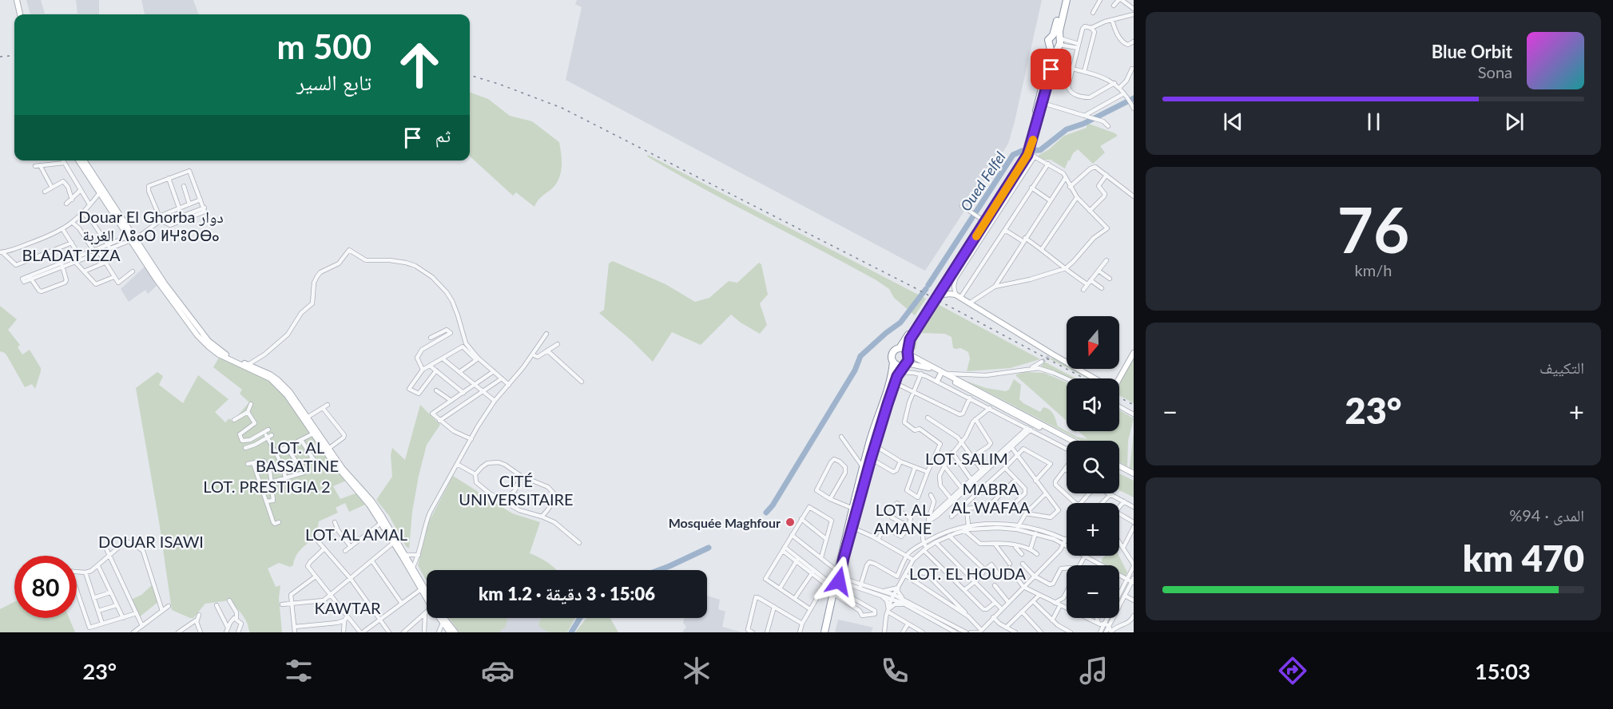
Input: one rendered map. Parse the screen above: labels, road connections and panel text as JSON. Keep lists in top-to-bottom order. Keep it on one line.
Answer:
{"districts":["Douar El Ghorba دوار الغربة ⴷⵓⴰⵔ ⵍⵖⵓⵔⴱⴰ","BLADAT IZZA","LOT. AL BASSATINE","LOT. SALIM","CITÉ UNIVERSITAIRE","LOT. PRESTIGIA 2","MABRA AL WAFAA","LOT. AL AMANE","LOT. AL AMAL","DOUAR ISAWI","LOT. EL HOUDA","KAWTAR"],"water":["Oued Felfel"],"places":["Mosquée Maghfour"],"north":"bottom","page":{"turn":["500 m","تابع السير"],"song":["Blue Orbit","Sona"],"then":"ثم","tile":[["76","km/h"],"التكييف",["المدى · 94%","470 km"]],"map_buttons":["+","−"],"heat":["−","23°","+"],"limit":"80","trip":"15:06 · 3 دقيقة · 1.2 km","tabs":["15:03","23°"]}}
